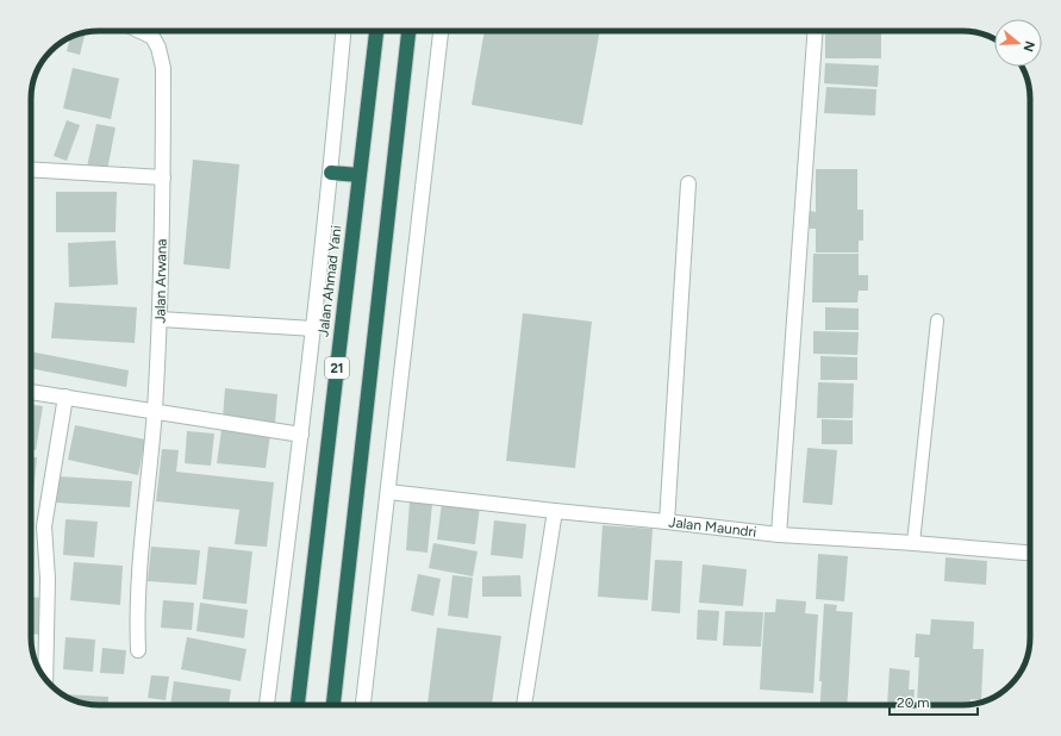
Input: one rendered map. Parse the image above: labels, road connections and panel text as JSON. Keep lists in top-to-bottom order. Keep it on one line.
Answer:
{"streets":{"highway":["Jalan Ahmad Yani","21"],"street":["Jalan Arwana","Jalan Maundri"]},"scale_bar":"20 m","north":"right"}
